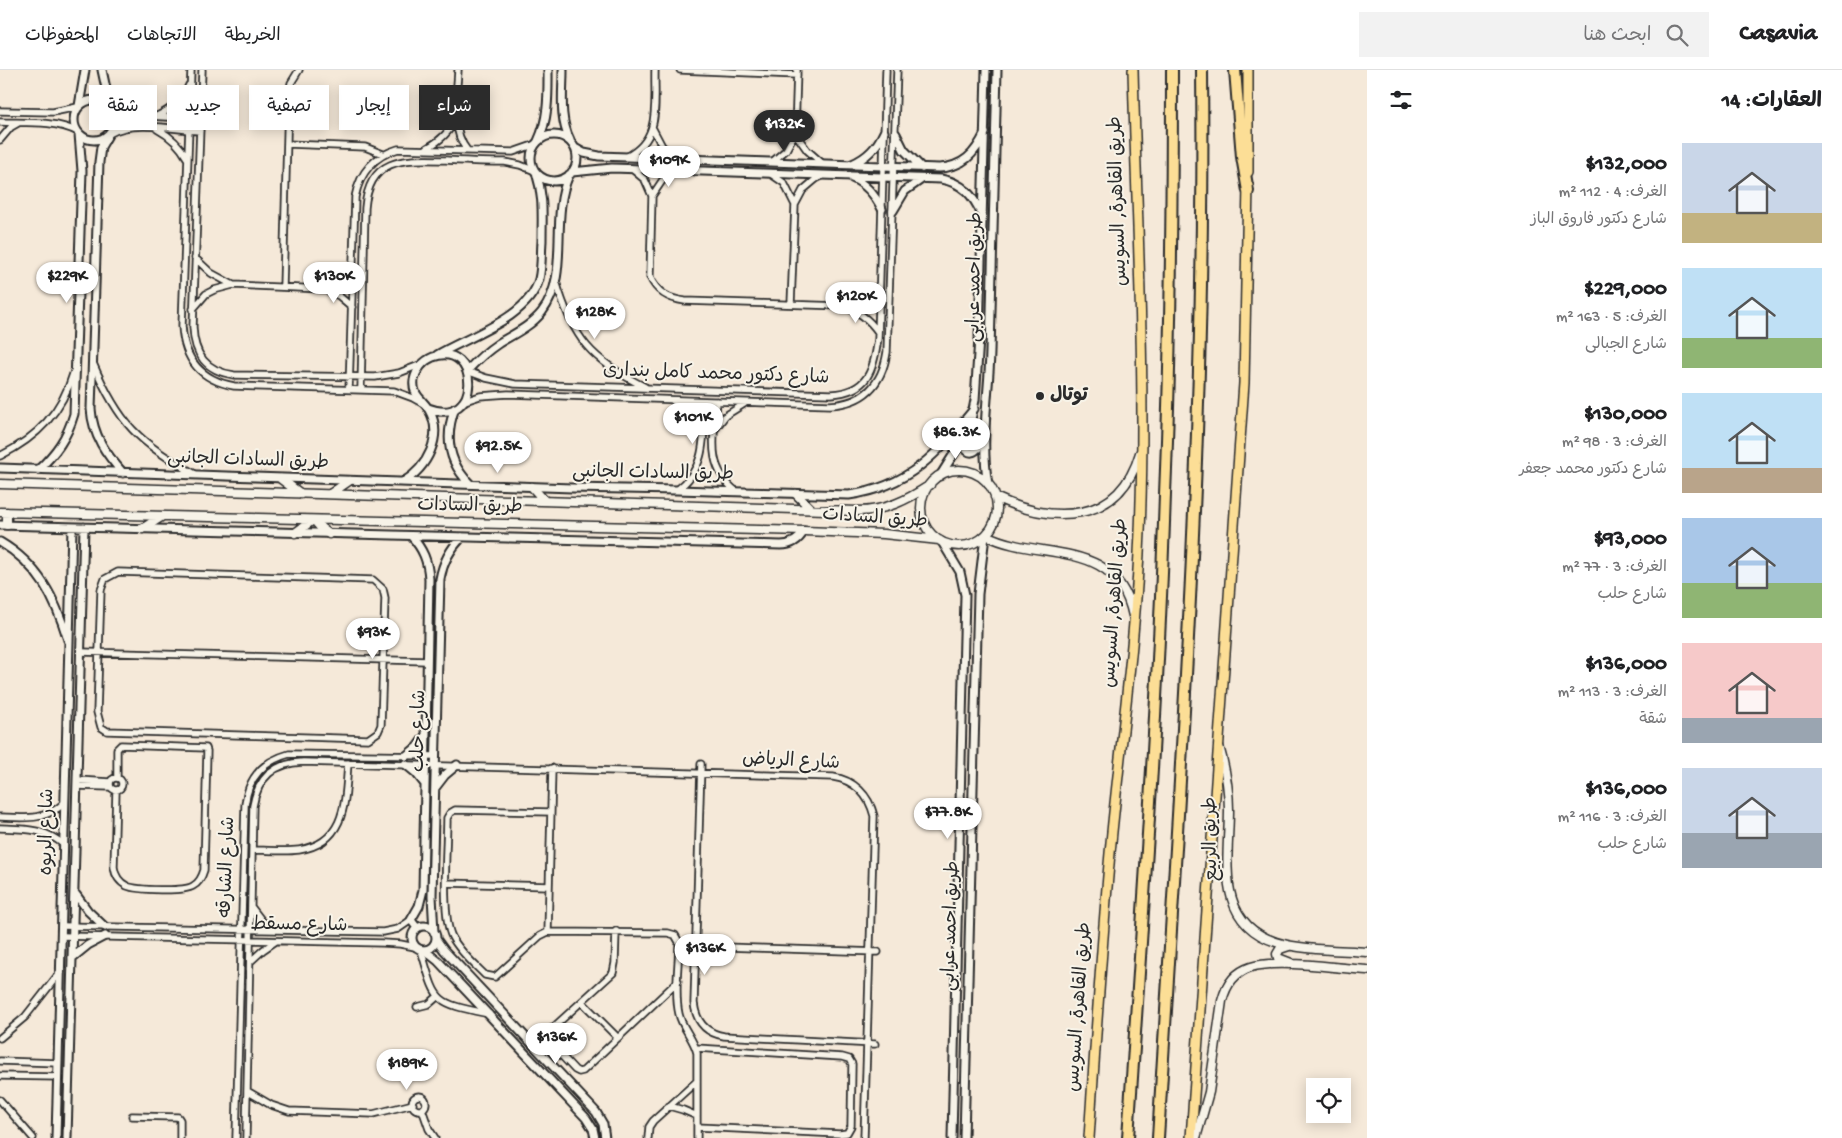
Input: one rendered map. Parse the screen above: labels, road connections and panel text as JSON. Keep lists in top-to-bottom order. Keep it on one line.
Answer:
{"streets":{"highway":["طريق القاهرة, السويس"],"main road":["طريق السادات","طريق الربيع"],"street":["طريق احمد عرابى","شارع دكتور محمد كامل بندارى","طريق السادات الجانبى","شارع حلب","شارع الرياض","شارع الربوه","شارع الشارقه","شارع مسقط"]},"crossings":[["طريق احمد عرابى","طريق السادات الجانبى"],["طريق احمد عرابى","طريق السادات"],["شارع حلب","شارع الرياض"],["شارع حلب","شارع الشارقه"],["شارع حلب","شارع مسقط"],["شارع الرياض","شارع الشارقه"],["شارع الربوه","شارع مسقط"],["شارع الشارقه","شارع مسقط"]],"places":["توتال"],"page":{"header":"Casavia","search":"ابحث هنا","nav":["الخريطة","الاتجاهات","المحفوظات"],"heading":"العقارات: 14","chip":["شراء","إيجار","تصفية","جديد","شقة"],"price":["$132K","$109K","$229K","$130K","$120K","$128K","$101K","$86.3K","$92.5K","$93K","$77.8K","$136K","$136K","$189K"],"list":[{"name":"$132,000","note":"الغرف: 4 · 112 m² · شارع دكتور فاروق الباز"},{"name":"$229,000","note":"الغرف: 5 · 163 m² · شارع الجبالى"},{"name":"$130,000","note":"الغرف: 3 · 98 m² · شارع دكتور محمد جعفر"},{"name":"$93,000","note":"الغرف: 3 · 77 m² · شارع حلب"},{"name":"$136,000","note":"الغرف: 3 · 113 m² · شقة"},{"name":"$136,000","note":"الغرف: 3 · 116 m² · شارع حلب"}]}}
